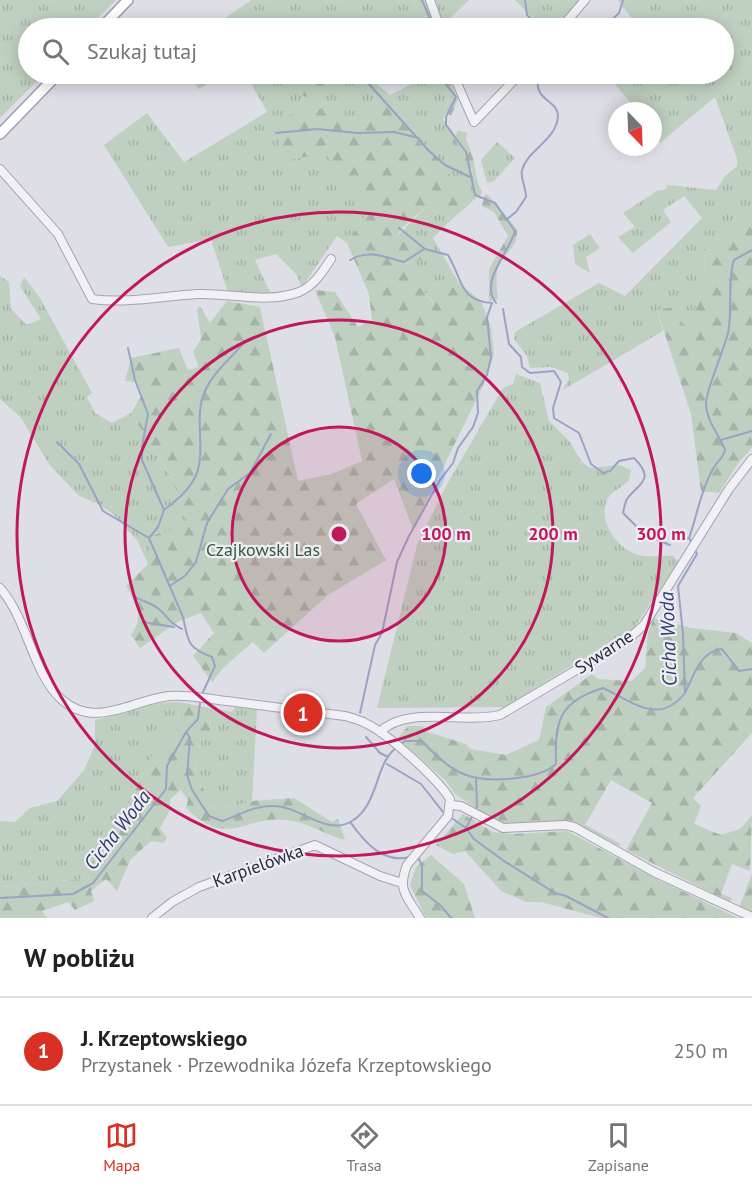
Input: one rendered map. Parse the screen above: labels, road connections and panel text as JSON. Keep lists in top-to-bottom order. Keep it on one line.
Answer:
{"streets":{"street":["Sywarne","Karpielówka"]},"water":["Cicha Woda"],"parks":["Czajkowski Las"],"north":"bottom right","page":{"search":"Szukaj tutaj","pins":"1","heading":"W pobliżu","list":[{"mark":"1","name":"J. Krzeptowskiego","note":"Przystanek · Przewodnika Józefa Krzeptowskiego","value":"250 m"}],"nav":["Mapa","Trasa","Zapisane"]},"rings":["100 m","200 m","300 m"]}
